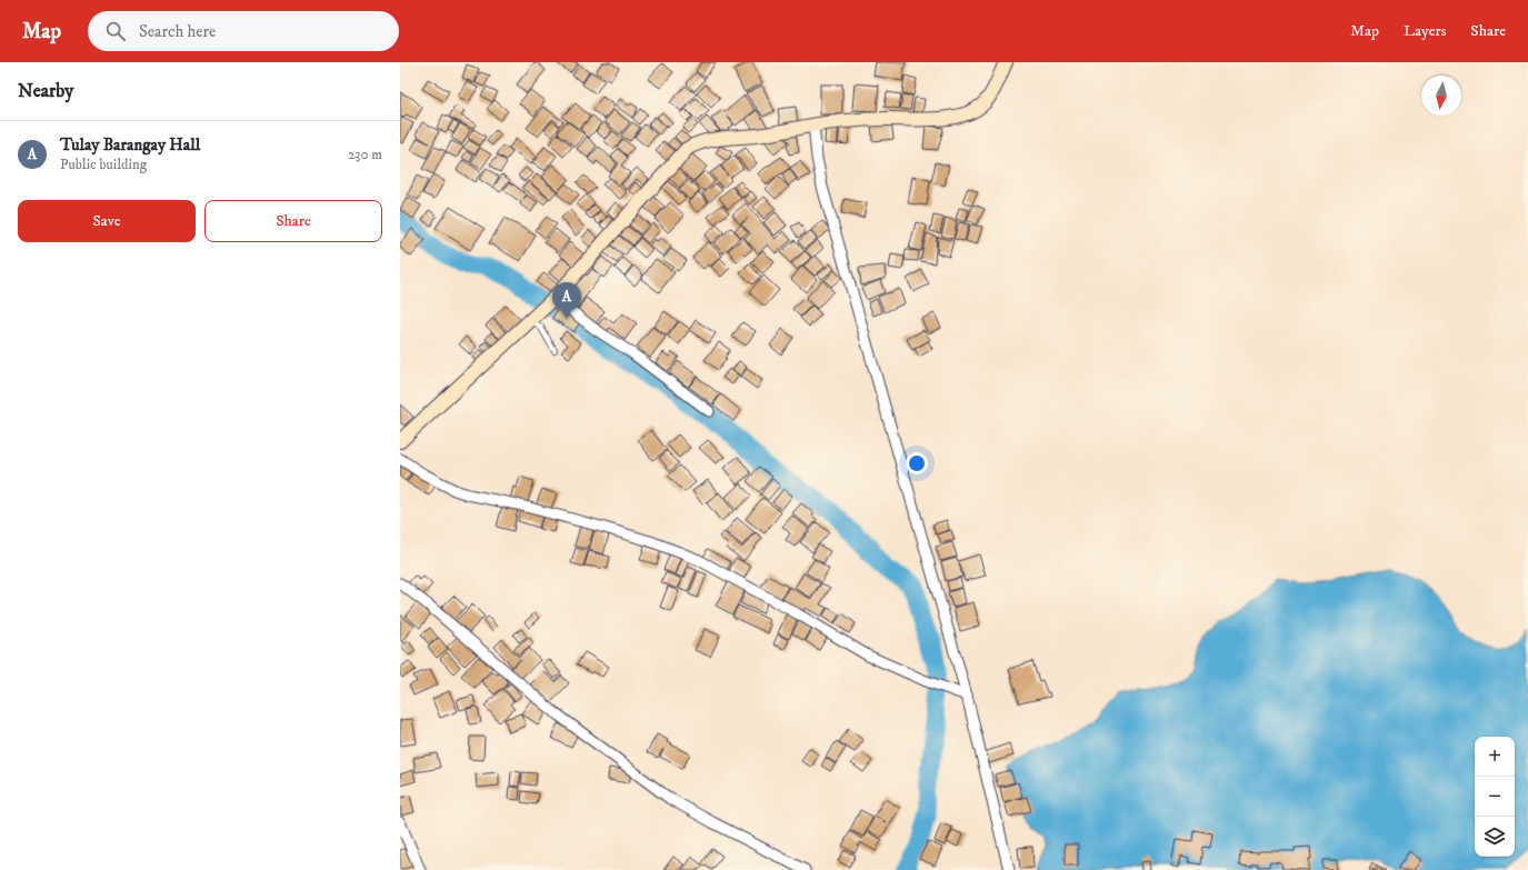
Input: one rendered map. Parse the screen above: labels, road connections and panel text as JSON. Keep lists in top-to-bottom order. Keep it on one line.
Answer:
{"north":"bottom","page":{"header":"Map","search":"Search here","nav":["Map","Layers","Share"],"heading":"Nearby","list":[{"mark":"A","name":"Tulay Barangay Hall","note":"Public building","value":"230 m"}],"buttons":["Save","Share"],"pins":"A","map_buttons":["+","−"]}}
